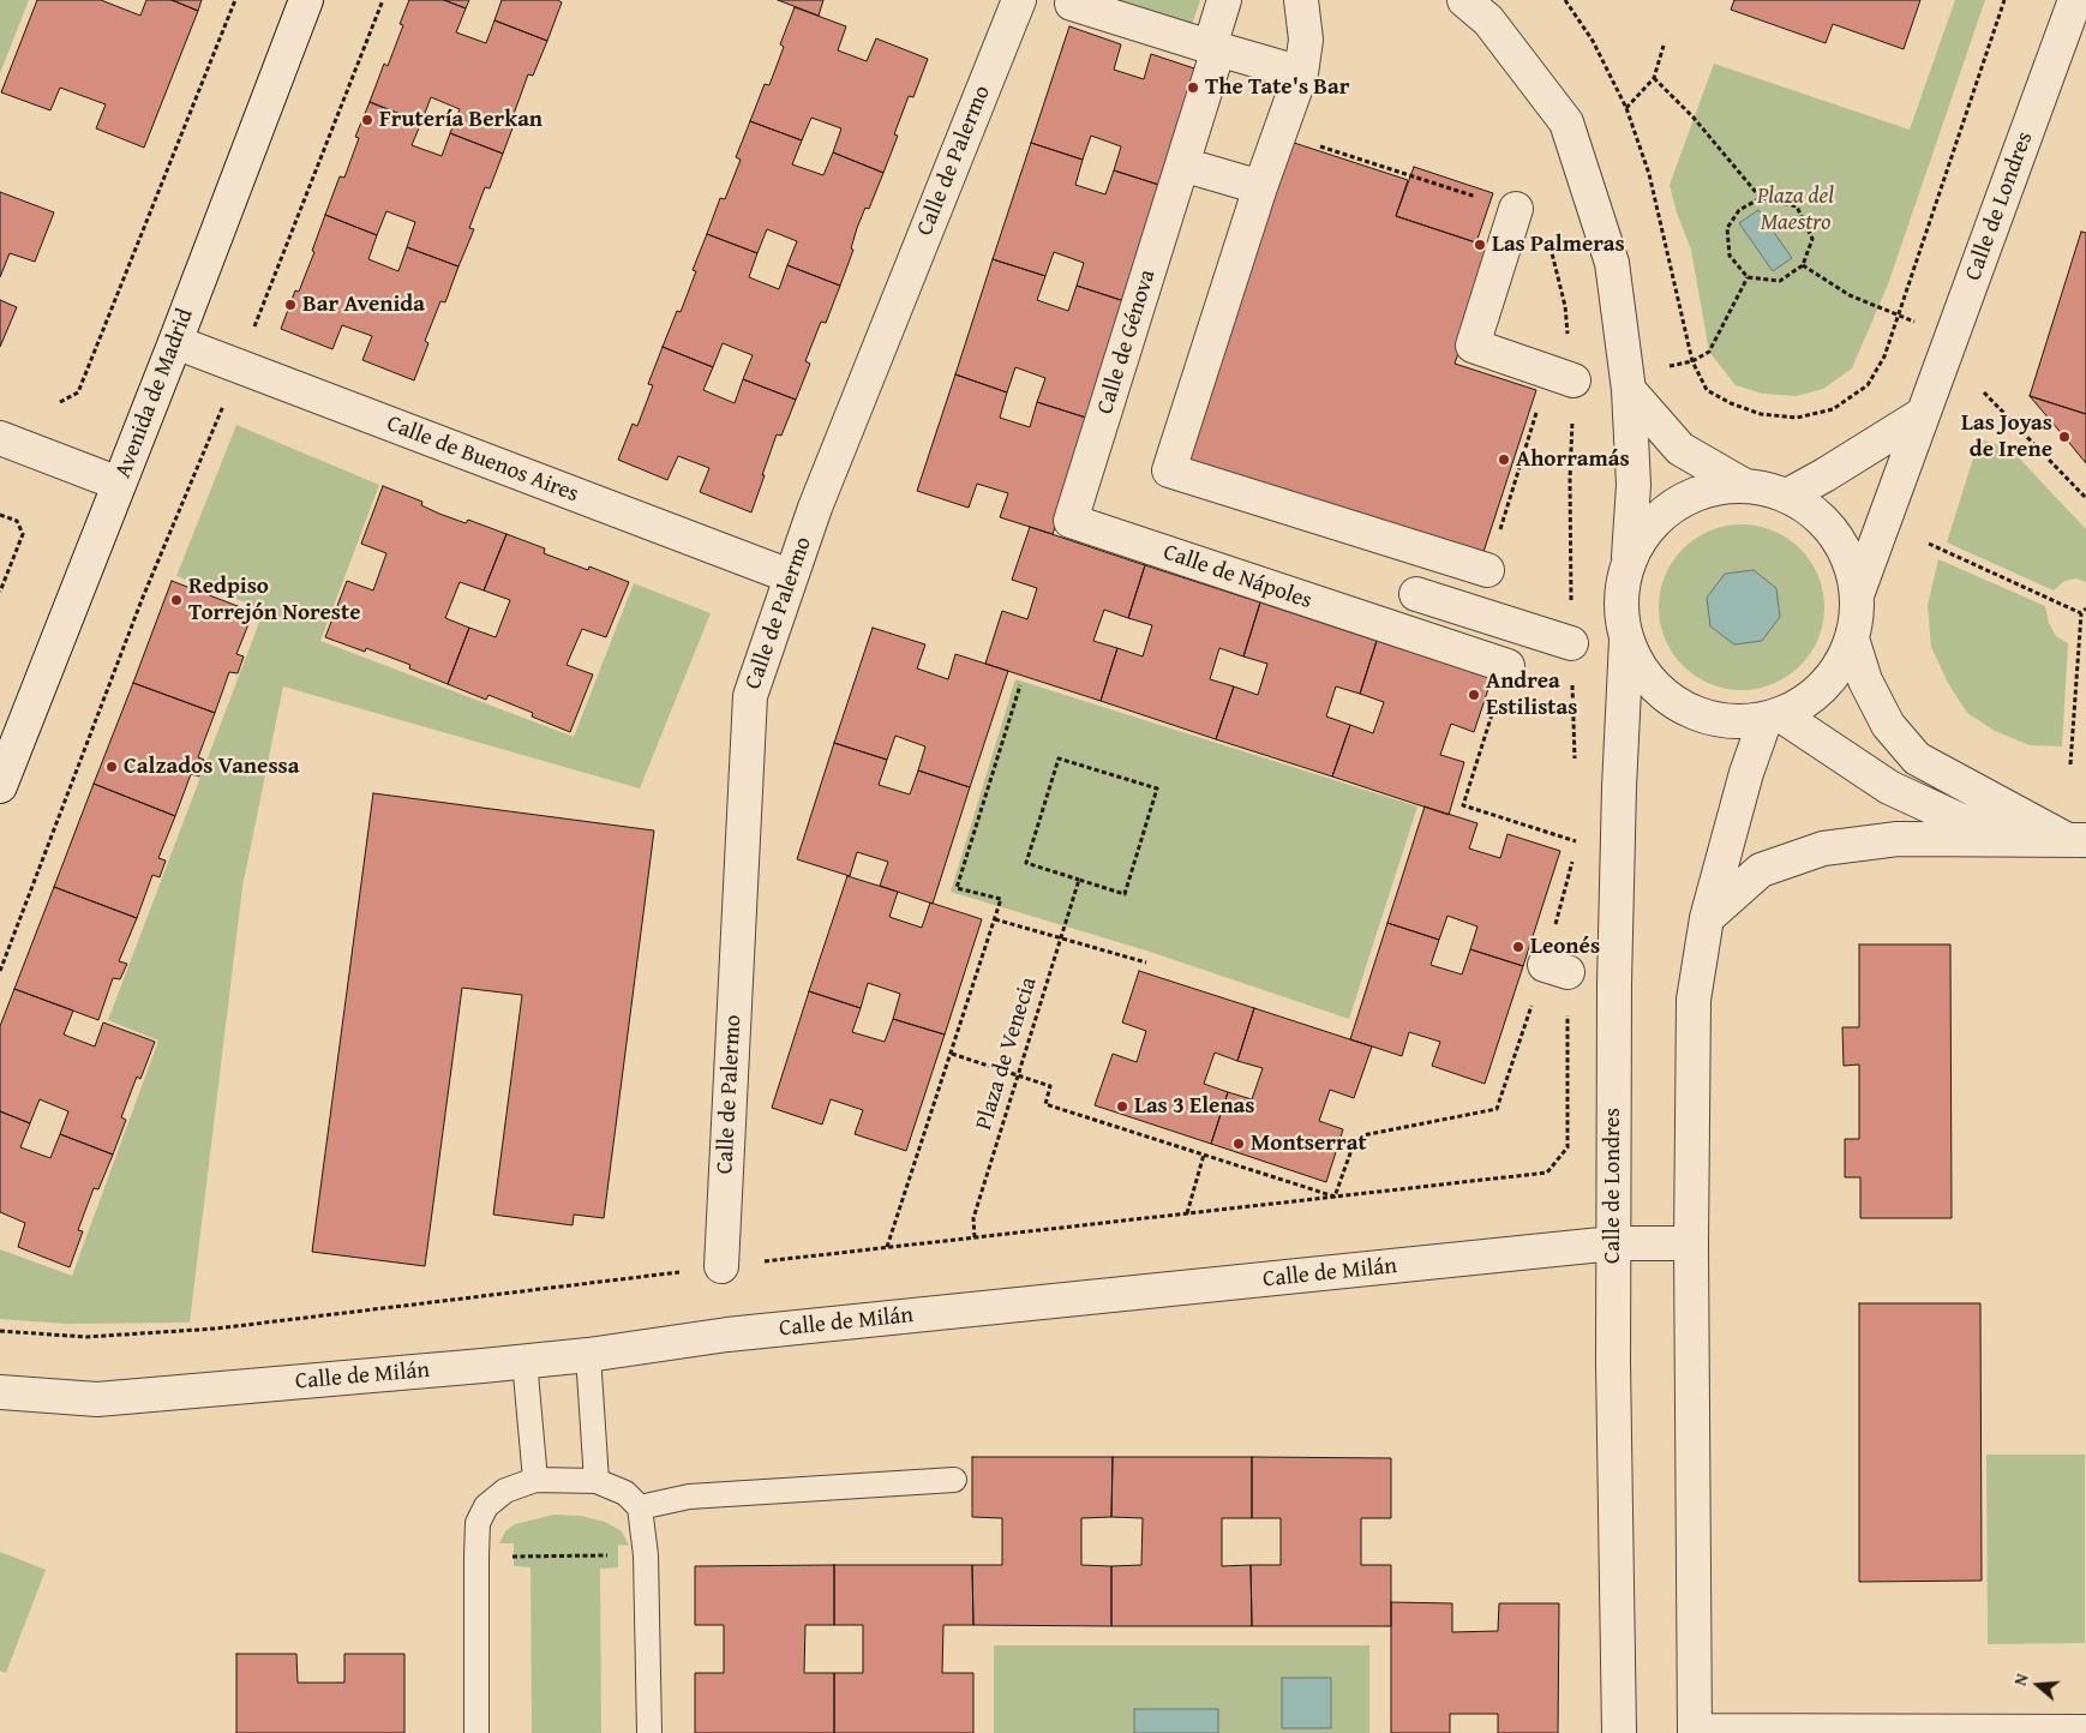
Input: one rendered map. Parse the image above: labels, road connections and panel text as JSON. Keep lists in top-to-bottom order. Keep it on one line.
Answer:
{"streets":{"street":["Calle de Palermo","Calle de Londres","Calle de Génova","Avenida de Madrid","Calle de Buenos Aires","Calle de Nápoles","Calle de Milán"],"path":["Plaza de Venecia"]},"crossings":[["Calle de Palermo","Calle de Buenos Aires"],["Calle de Londres","Calle de Milán"],["Calle de Génova","Calle de Nápoles"],["Avenida de Madrid","Calle de Buenos Aires"]],"parks":["Plaza del Maestro"],"places":["The Tate's Bar","Frutería Berkan","Las Palmeras","Bar Avenida","Las Joyas de Irene","Ahorramás","Redpiso Torrejón Noreste","Andrea Estilistas","Calzados Vanessa","Leonés","Las 3 Elenas","Montserrat"],"north":"left"}
